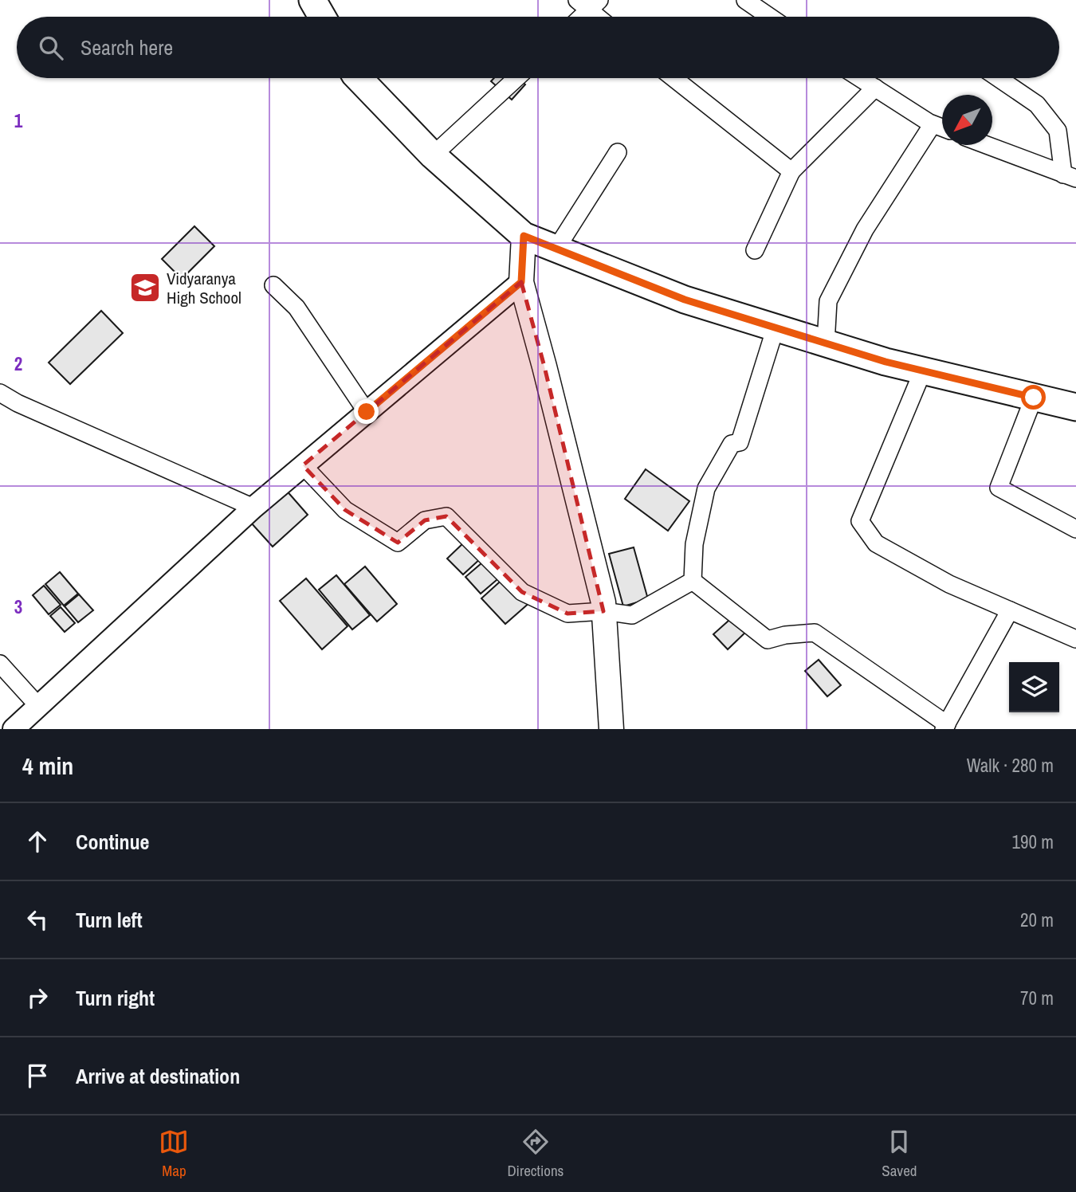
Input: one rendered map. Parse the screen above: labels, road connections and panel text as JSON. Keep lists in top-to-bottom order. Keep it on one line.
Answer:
{"places":{"school or university":["Vidyaranya High School"]},"north":"bottom left","page":{"search":"Search here","heading":["4 min","Walk · 280 m"],"list":[["Continue","190 m"],["Turn left","20 m"],["Turn right","70 m"],"Arrive at destination"],"nav":["Map","Directions","Saved"]},"grid":{"rows":["1","2","3"]}}
